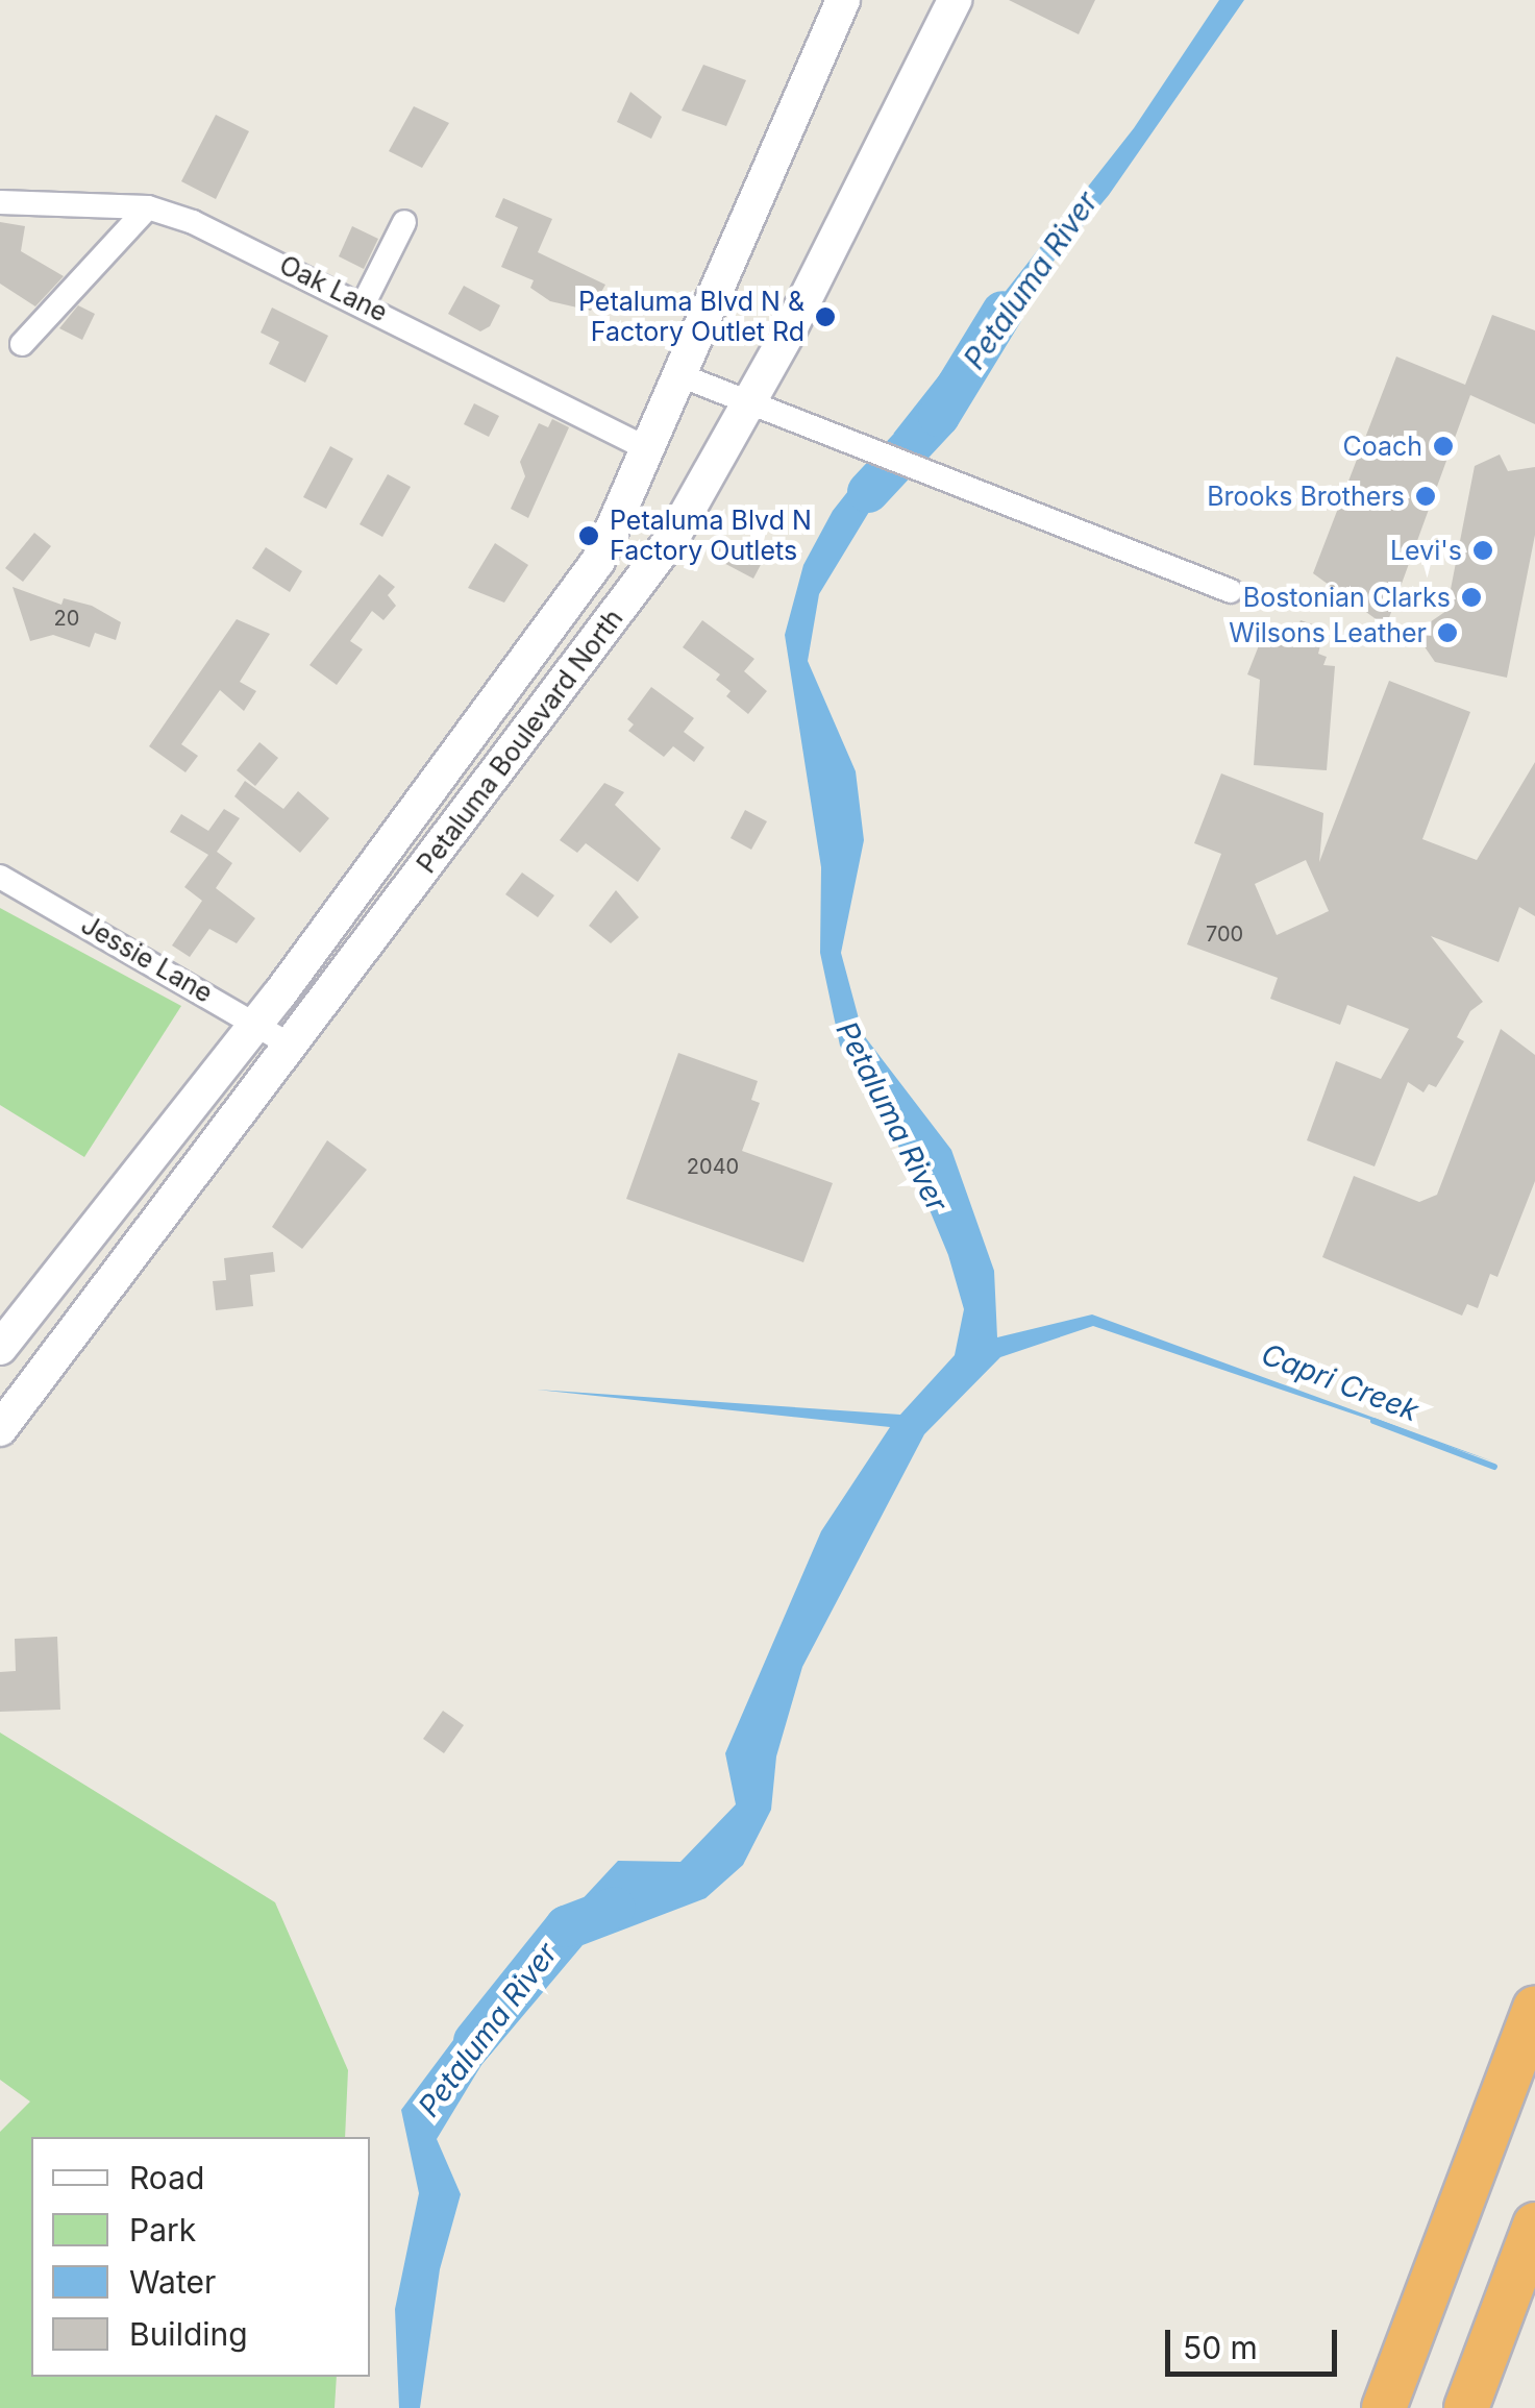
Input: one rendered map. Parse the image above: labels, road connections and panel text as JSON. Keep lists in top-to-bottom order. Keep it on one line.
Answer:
{"streets":{"main road":["Petaluma Boulevard North"],"street":["Oak Lane","Jessie Lane"]},"crossings":[["Oak Lane","Petaluma Boulevard North"],["Petaluma Boulevard North","Jessie Lane"]],"water":["Petaluma River","Capri Creek"],"places":["Petaluma Blvd N & Factory Outlet Rd","Coach","Brooks Brothers","Petaluma Blvd N Factory Outlets","Levi's","Bostonian Clarks","Wilsons Leather"],"house_numbers":["20","700","2040"],"legend":["Road","Park","Water","Building"],"scale_bar":"50 m"}
